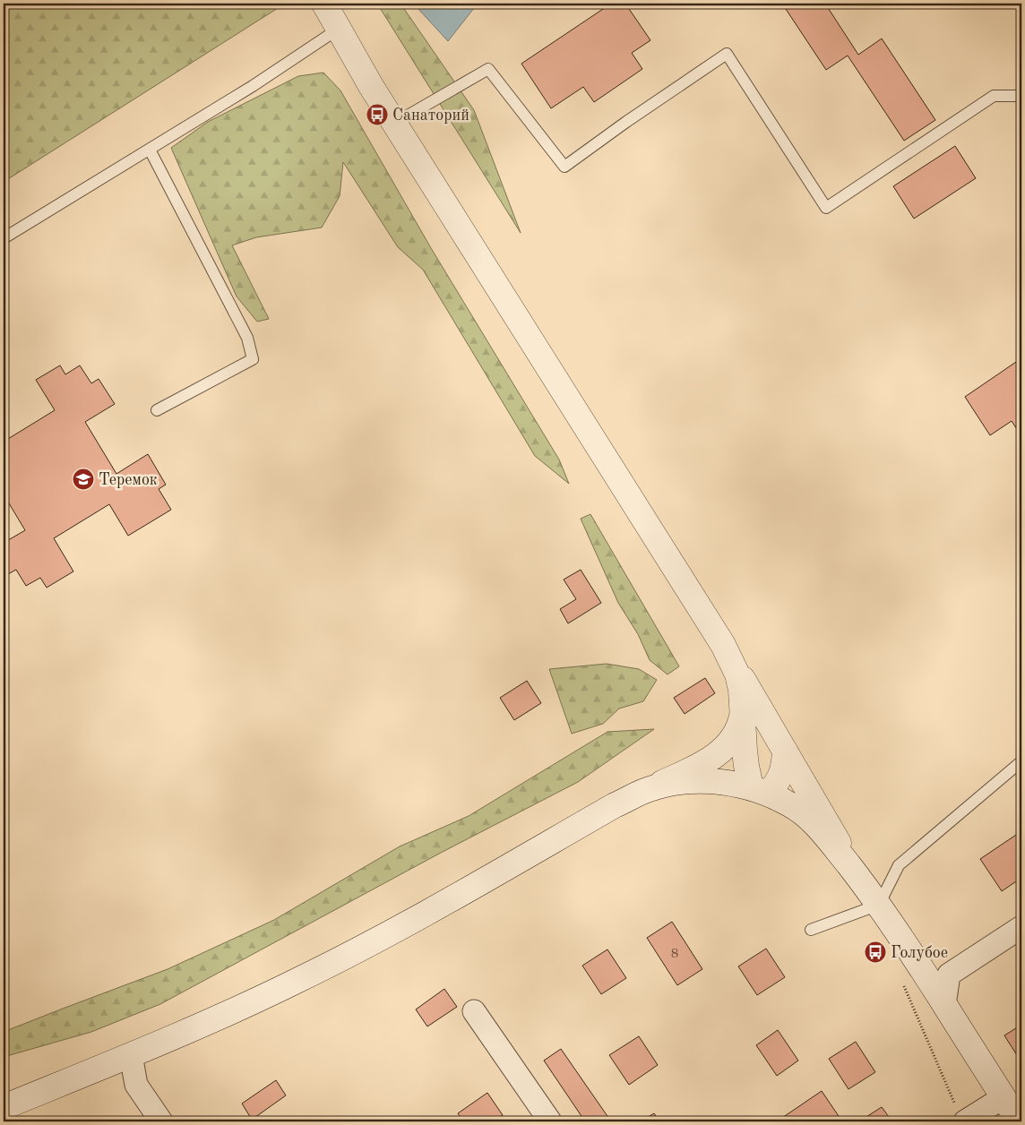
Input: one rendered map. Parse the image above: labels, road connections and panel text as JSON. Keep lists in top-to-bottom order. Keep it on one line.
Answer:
{"places":{"bus stop":["Санаторий","Голубое"],"school or university":["Теремок"]},"house_numbers":["8"]}
